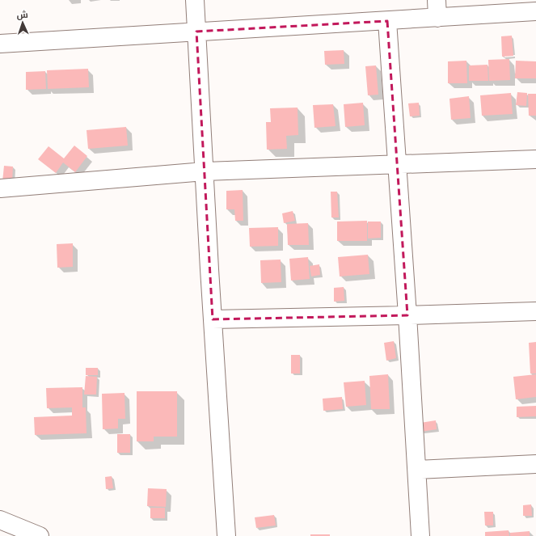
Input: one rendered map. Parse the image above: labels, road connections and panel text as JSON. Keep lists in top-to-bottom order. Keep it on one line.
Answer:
{"north":"top"}
